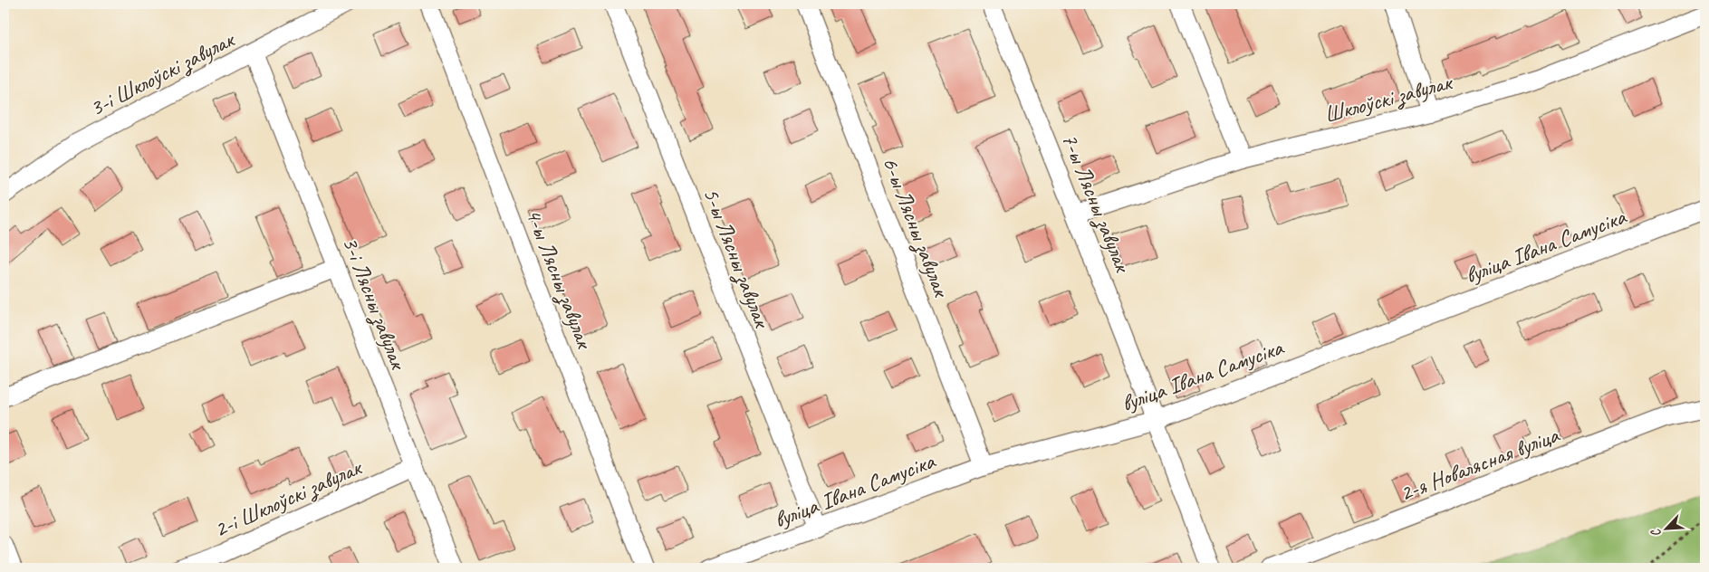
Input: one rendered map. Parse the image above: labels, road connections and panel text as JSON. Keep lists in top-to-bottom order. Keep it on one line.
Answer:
{"streets":{"street":["3-і Шклоўскі завулак","Шклоўскі завулак","7-ы Лясны завулак","6-ы Лясны завулак","вуліца Івана Самусіка","5-ы Лясны завулак","4-ы Лясны завулак","3-і Лясны завулак","2-я Новалясная вуліца","2-і Шклоўскі завулак"]},"crossings":[["3-і Шклоўскі завулак","3-і Лясны завулак"],["Шклоўскі завулак","7-ы Лясны завулак"],["7-ы Лясны завулак","вуліца Івана Самусіка"],["6-ы Лясны завулак","вуліца Івана Самусіка"],["вуліца Івана Самусіка","5-ы Лясны завулак"],["3-і Лясны завулак","2-і Шклоўскі завулак"]],"north":"bottom left"}
